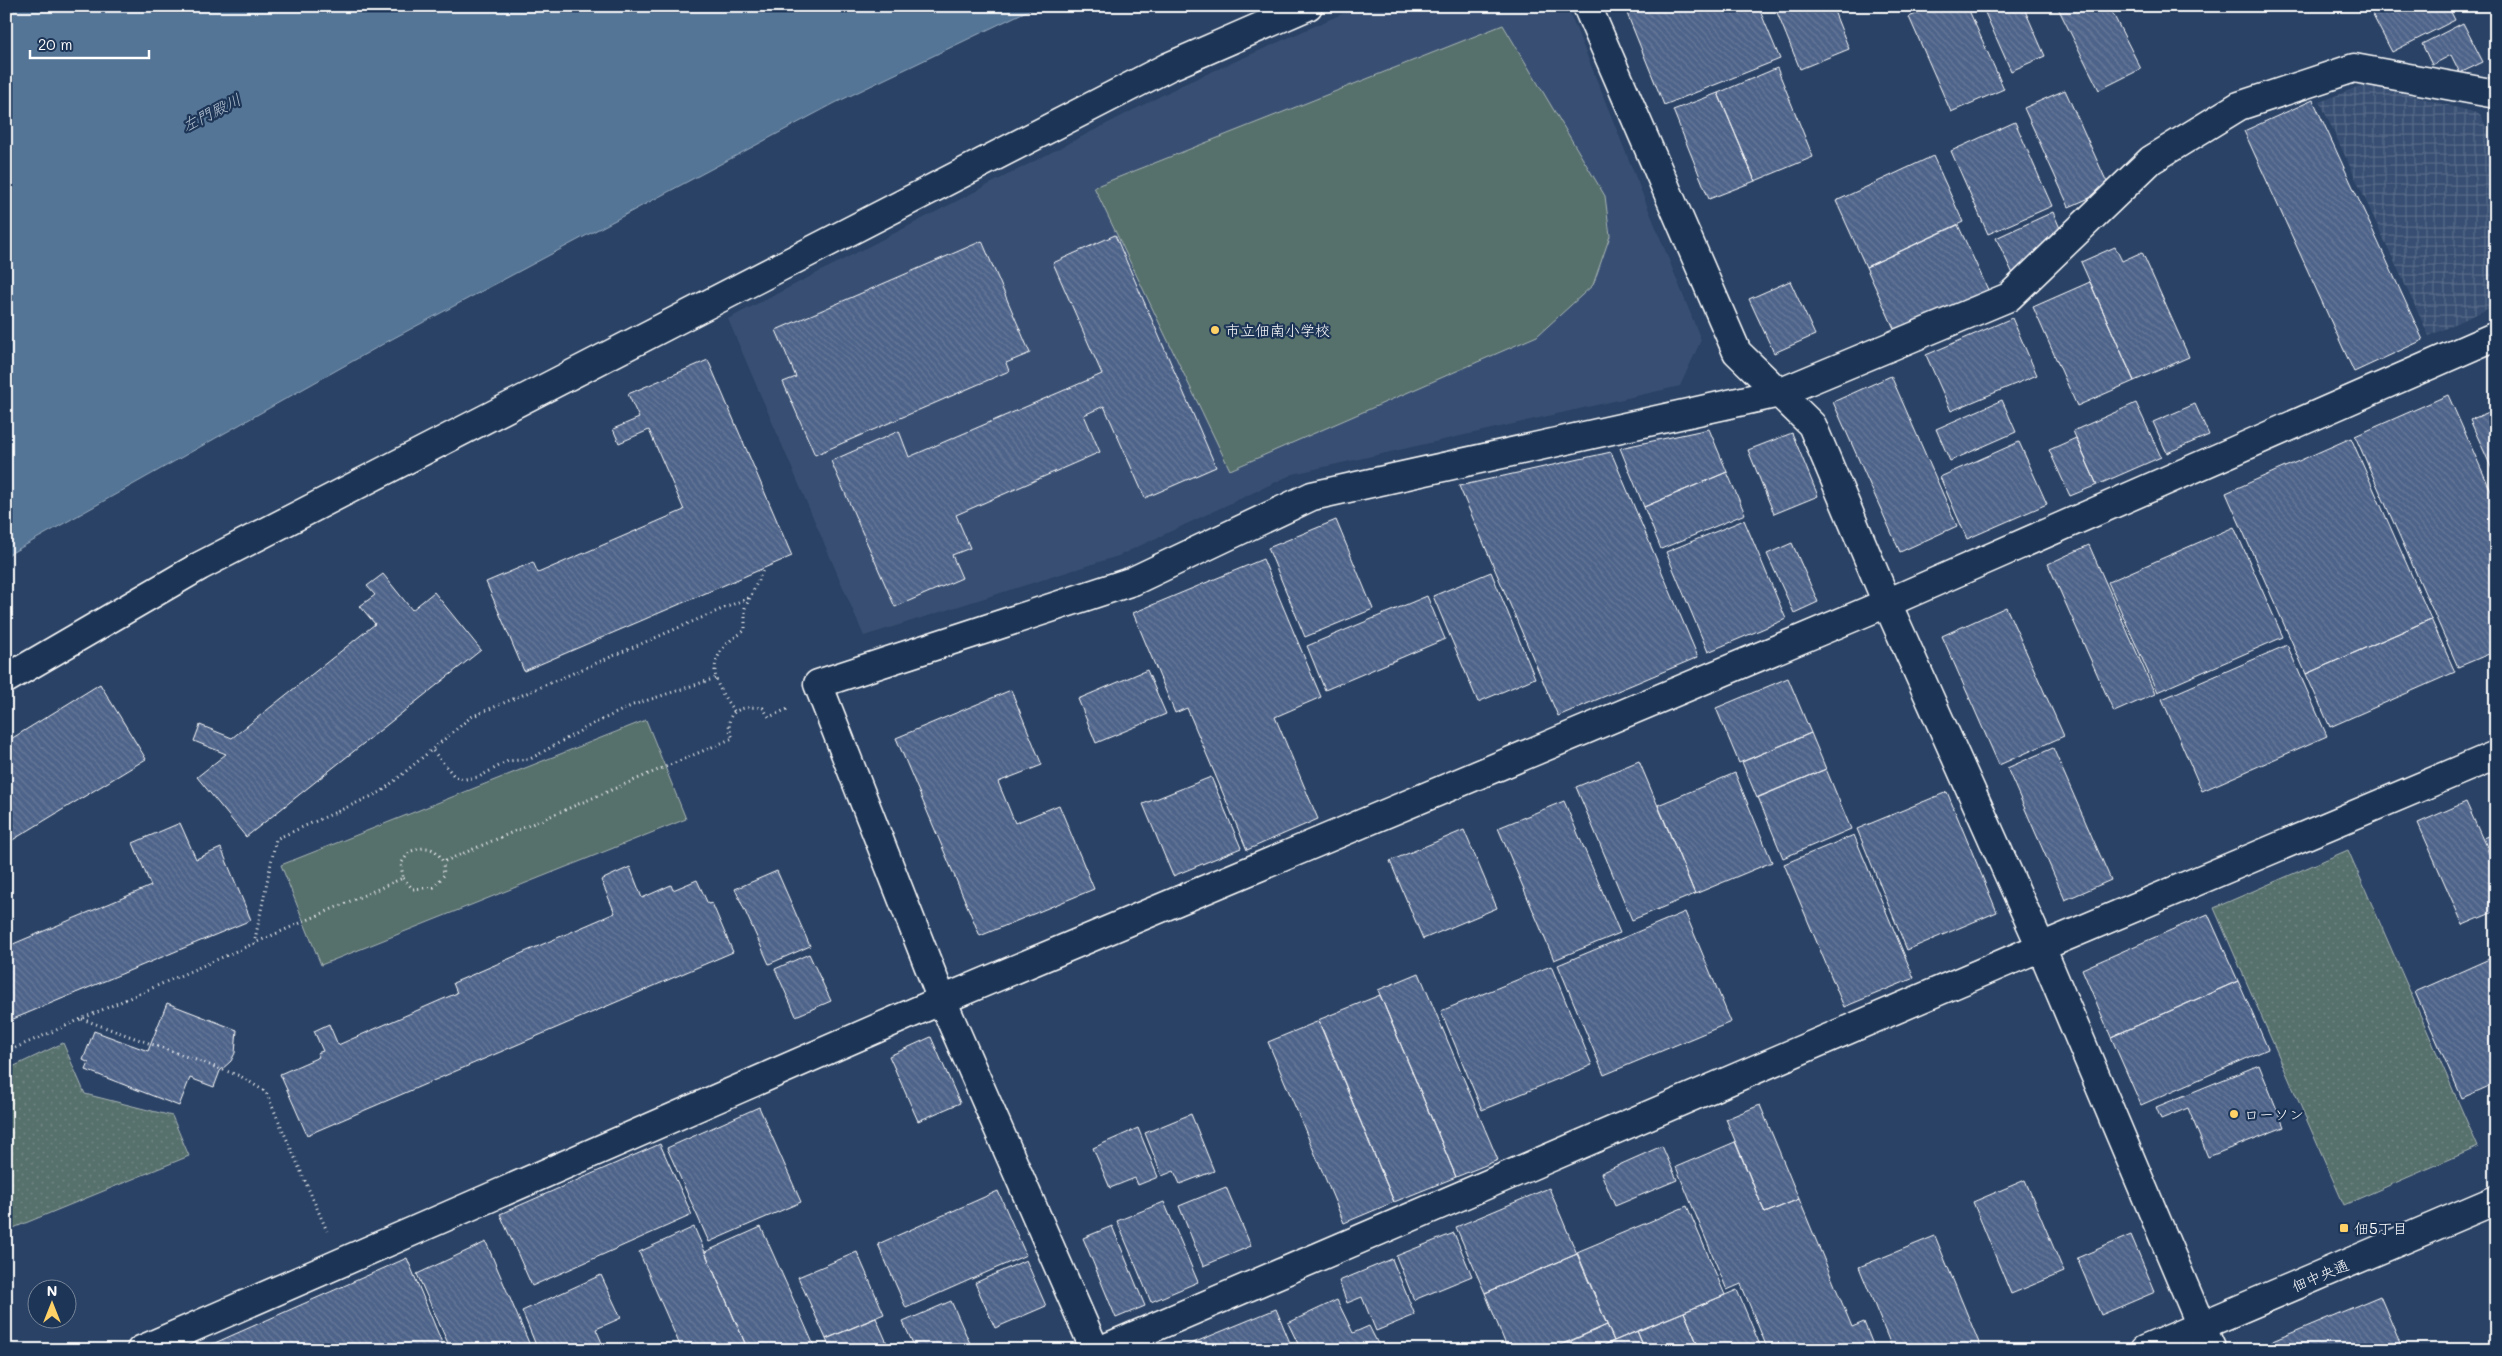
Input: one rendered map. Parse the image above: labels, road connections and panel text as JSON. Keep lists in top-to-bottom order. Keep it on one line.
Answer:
{"streets":{"street":["佃中央通"]},"water":["左門殿川"],"places":{"other":["市立佃南小学校","ローソン"],"transit":["佃5丁目"]},"scale_bar":"20 m","north":"top"}
